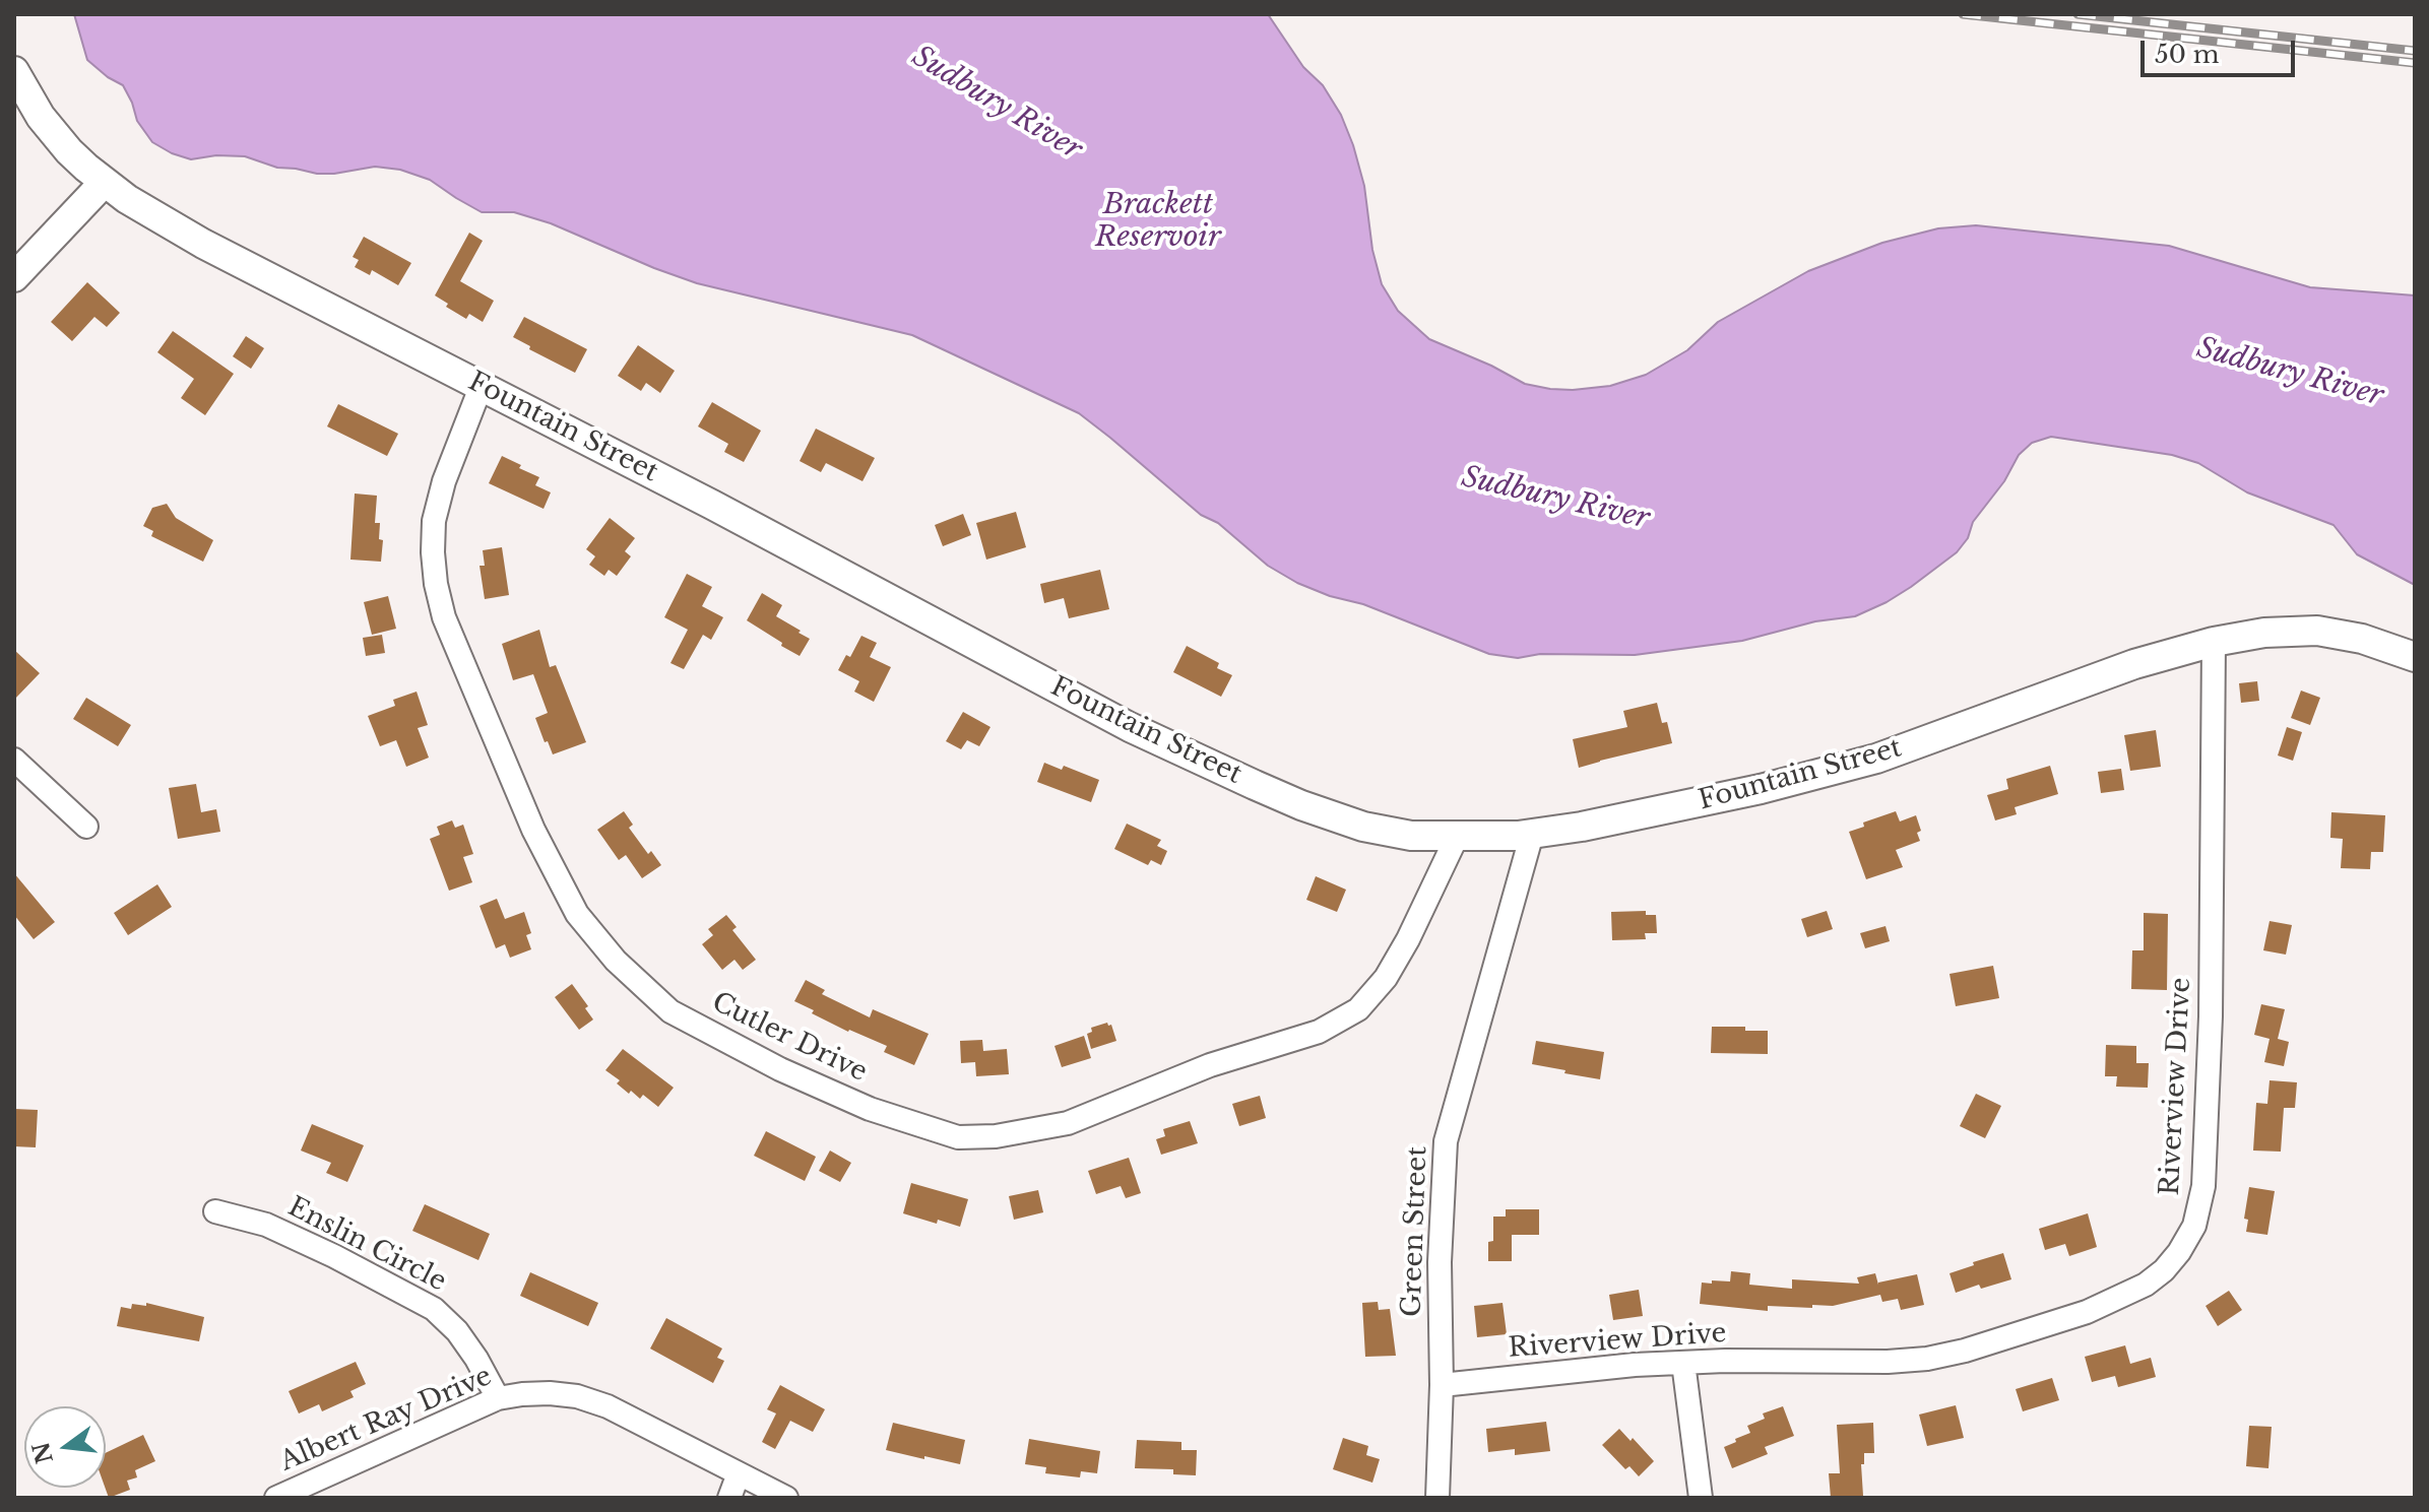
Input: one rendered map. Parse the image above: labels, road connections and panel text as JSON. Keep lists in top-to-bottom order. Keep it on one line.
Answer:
{"streets":{"street":["Fountain Street","Cutler Drive","Riverview Drive","Green Street","Enslin Circle","Albert Ray Drive"]},"crossings":[["Fountain Street","Cutler Drive"],["Fountain Street","Riverview Drive"],["Fountain Street","Green Street"],["Riverview Drive","Green Street"],["Enslin Circle","Albert Ray Drive"]],"water":["Sudbury River","Brackett Reservoir"],"scale_bar":"50 m","north":"left"}
